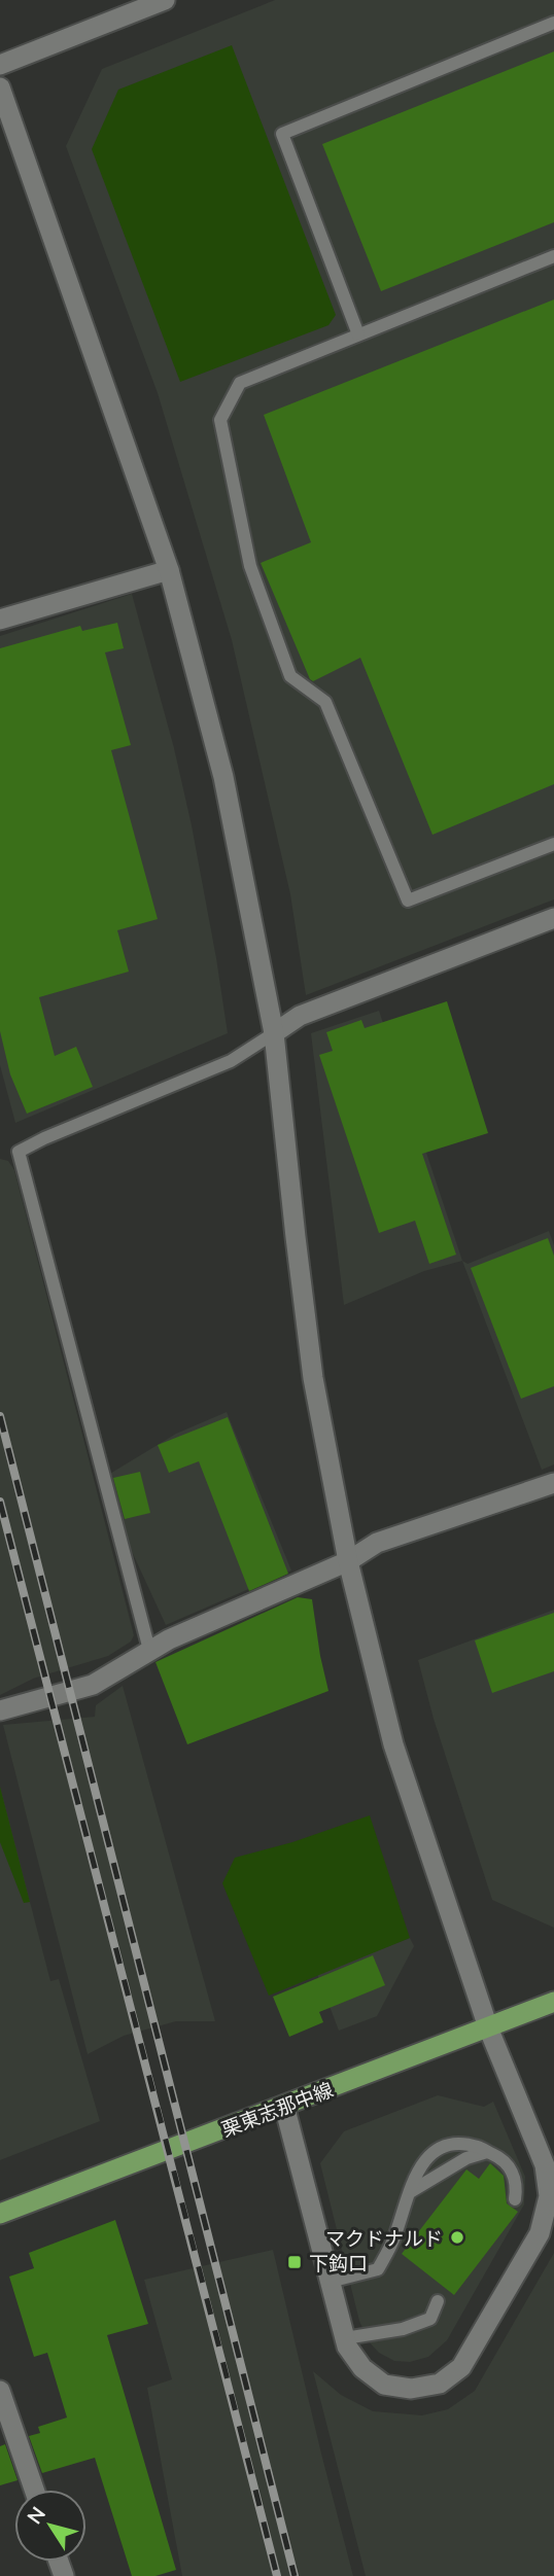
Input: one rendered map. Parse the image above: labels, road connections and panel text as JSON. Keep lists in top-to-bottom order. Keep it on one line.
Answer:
{"streets":{"main road":["栗東志那中線"]},"places":{"other":["マクドナルド"],"transit":["下鈎口"]},"north":"top left"}
